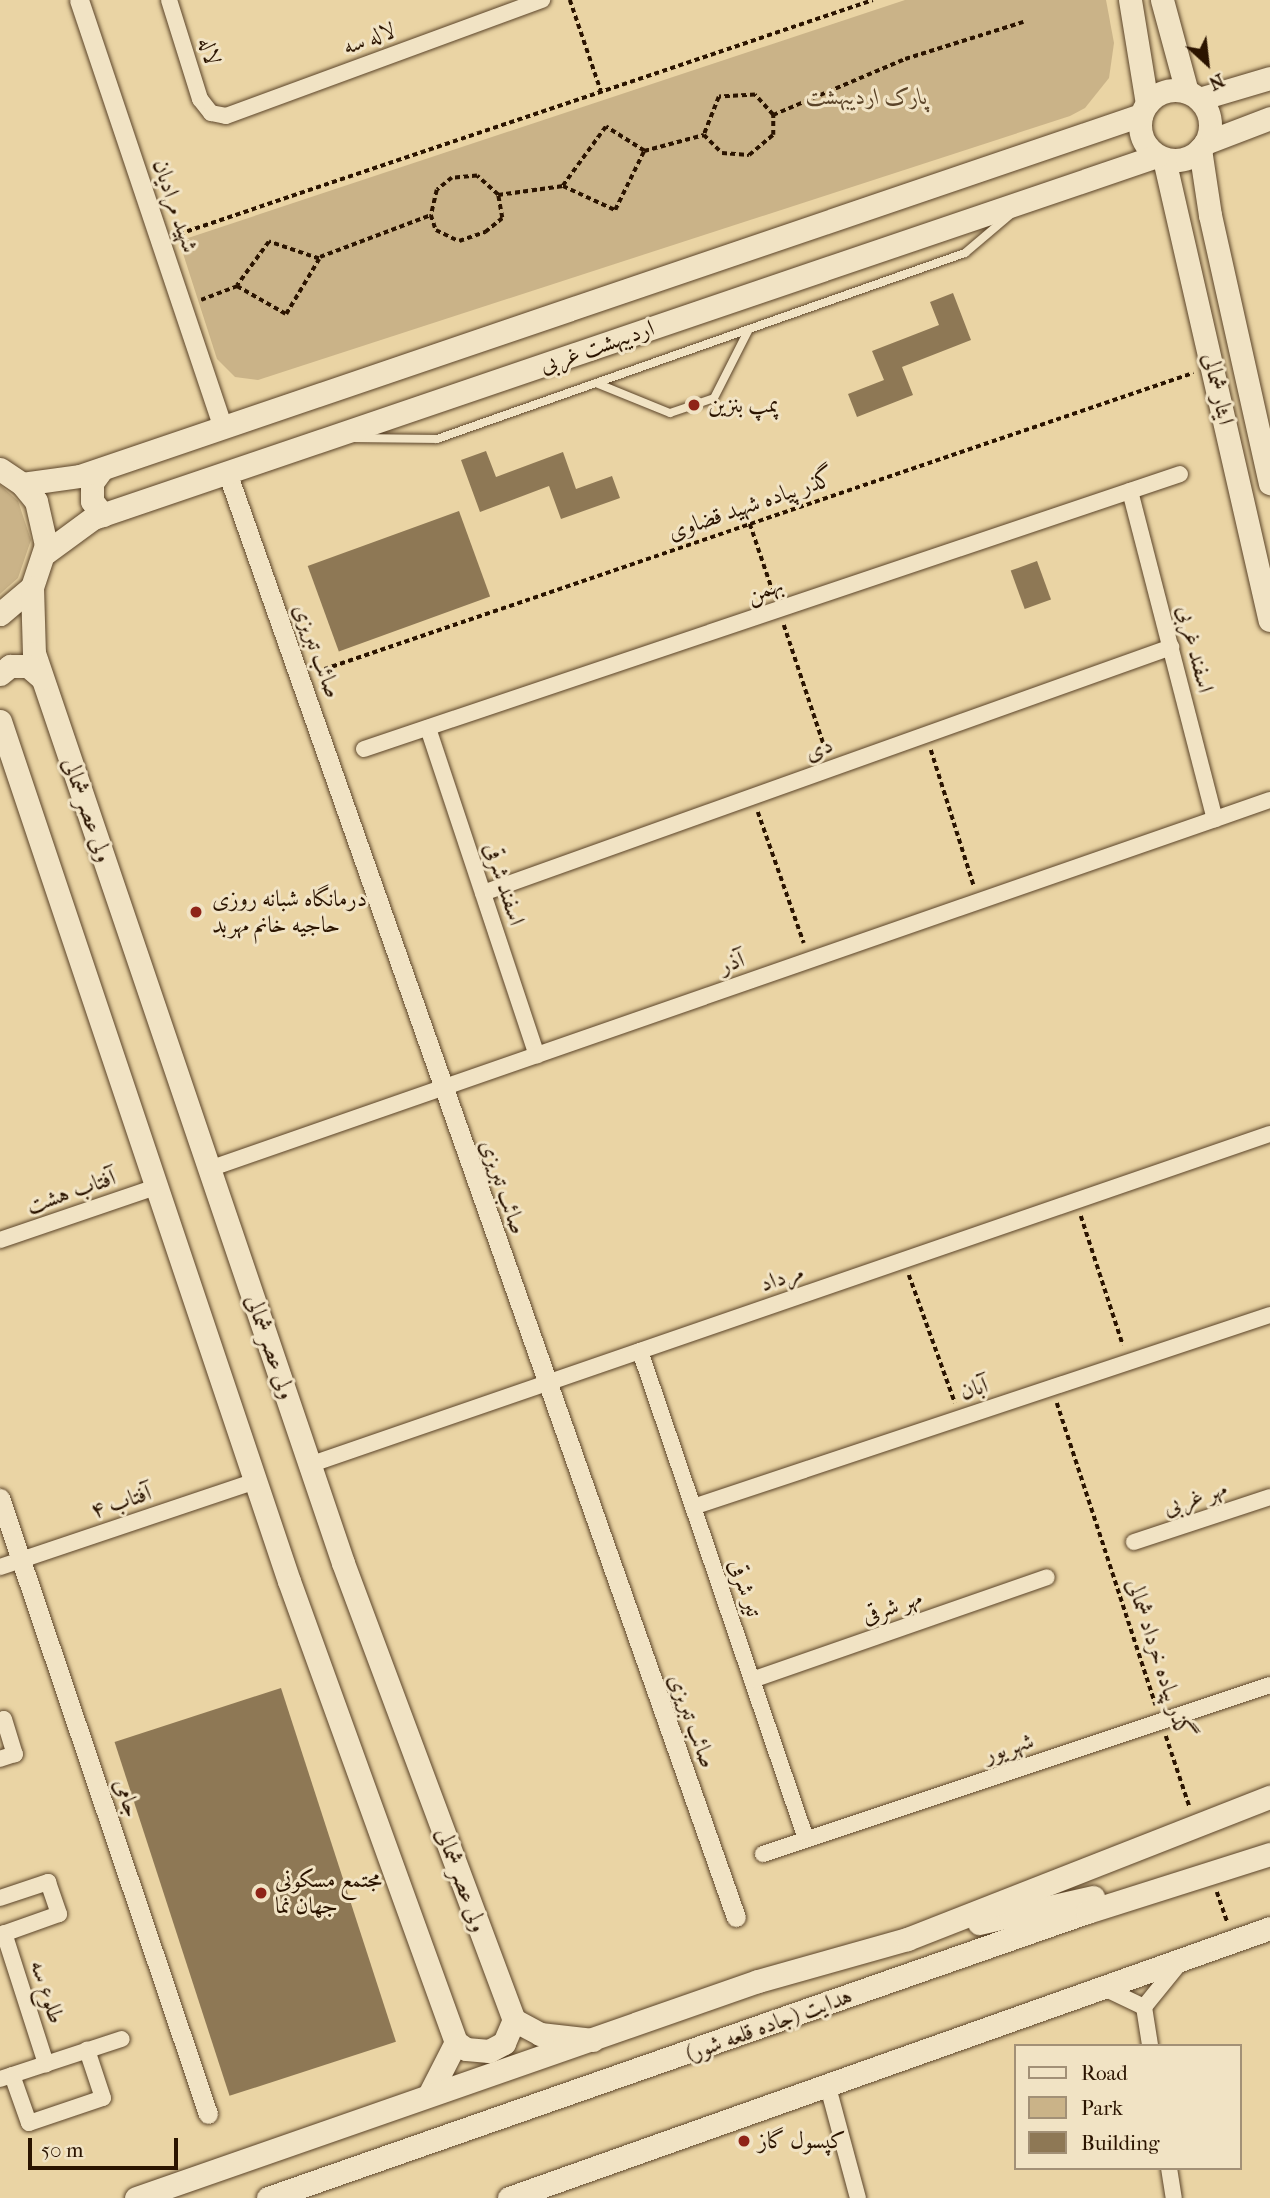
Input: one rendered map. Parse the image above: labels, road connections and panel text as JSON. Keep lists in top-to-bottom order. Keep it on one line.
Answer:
{"streets":{"main road":["اردیبهشت غربی","ایثار شمالی","ولی عصر شمالی","هدایت (جاده قلعه شور)"],"street":["لاله سه","لاله","شهید مرادیان","بهمن","اسفند غربی","صائب تبریزی","دی","اسفند شرقی","آذر","آفتاب هشت","مرداد","آبان","مهر غربی","آفتاب ۴","تیر شرقی","مهر شرقی","شهریور","جامی","طلوع سه"],"path":["گذر پیاده شهید قضاوی","گذر پیاده خرداد شمالی"]},"crossings":[["لاله سه","لاله"],["شهید مرادیان","اردیبهشت غربی"],["اردیبهشت غربی","ایثار شمالی"],["اردیبهشت غربی","صائب تبریزی"],["ایثار شمالی","گذر پیاده شهید قضاوی"],["گذر پیاده شهید قضاوی","صائب تبریزی"],["بهمن","اسفند غربی"],["بهمن","اسفند شرقی"],["اسفند غربی","دی"],["اسفند غربی","آذر"],["صائب تبریزی","آذر"],["صائب تبریزی","مرداد"],["دی","اسفند شرقی"],["ولی عصر شمالی","آذر"],["ولی عصر شمالی","مرداد"],["اسفند شرقی","آذر"],["مرداد","تیر شرقی"],["آبان","تیر شرقی"],["آبان","گذر پیاده خرداد شمالی"],["آفتاب ۴","جامی"],["تیر شرقی","مهر شرقی"],["تیر شرقی","شهریور"],["گذر پیاده خرداد شمالی","شهریور"]],"parks":["پارک اردیبهشت"],"places":["پمپ بنزین","درمانگاه شبانه‌ روزی حاجیه‌ خانم مهربد","مجتمع مسکونی جهان نما","کپسول گاز"],"legend":["Road","Park","Building"],"scale_bar":"50 m","north":"bottom right"}
